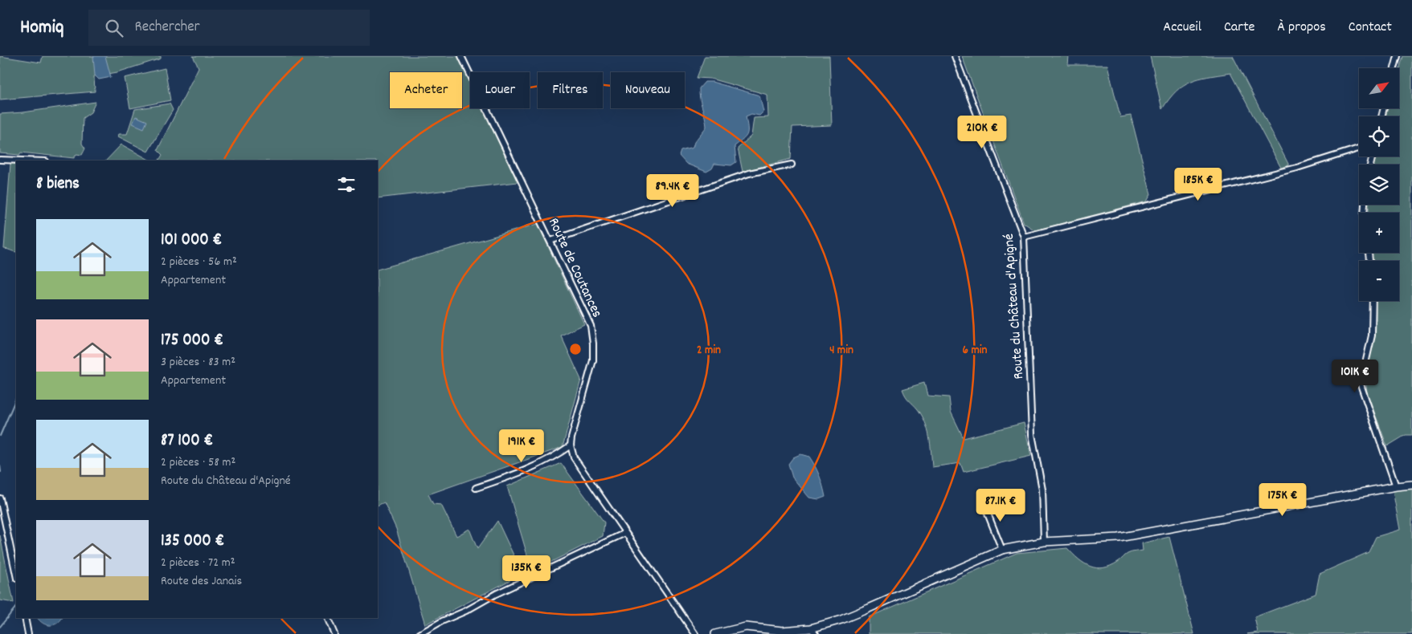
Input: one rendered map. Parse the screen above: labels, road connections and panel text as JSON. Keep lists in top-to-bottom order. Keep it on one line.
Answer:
{"streets":{"street":["Route de Coutances","Route du Château d'Apigné"]},"north":"top right","page":{"header":"Homiq","search":"Rechercher","nav":["Accueil","Carte","À propos","Contact"],"map_buttons":["+","−"],"chip":["Acheter","Louer","Filtres","Nouveau"],"price":["210K €","185K €","89.4K €","101K €","191K €","175K €","87.1K €","135K €"],"heading":"8 biens","list":[{"name":"101 000 €","note":"2 pièces · 56 m² · Appartement"},{"name":"175 000 €","note":"3 pièces · 83 m² · Appartement"},{"name":"87 100 €","note":"2 pièces · 58 m² · Route du Château d'Apigné"},{"name":"135 000 €","note":"2 pièces · 72 m² · Route des Janais"}]},"rings":["2 min","4 min","6 min"]}
